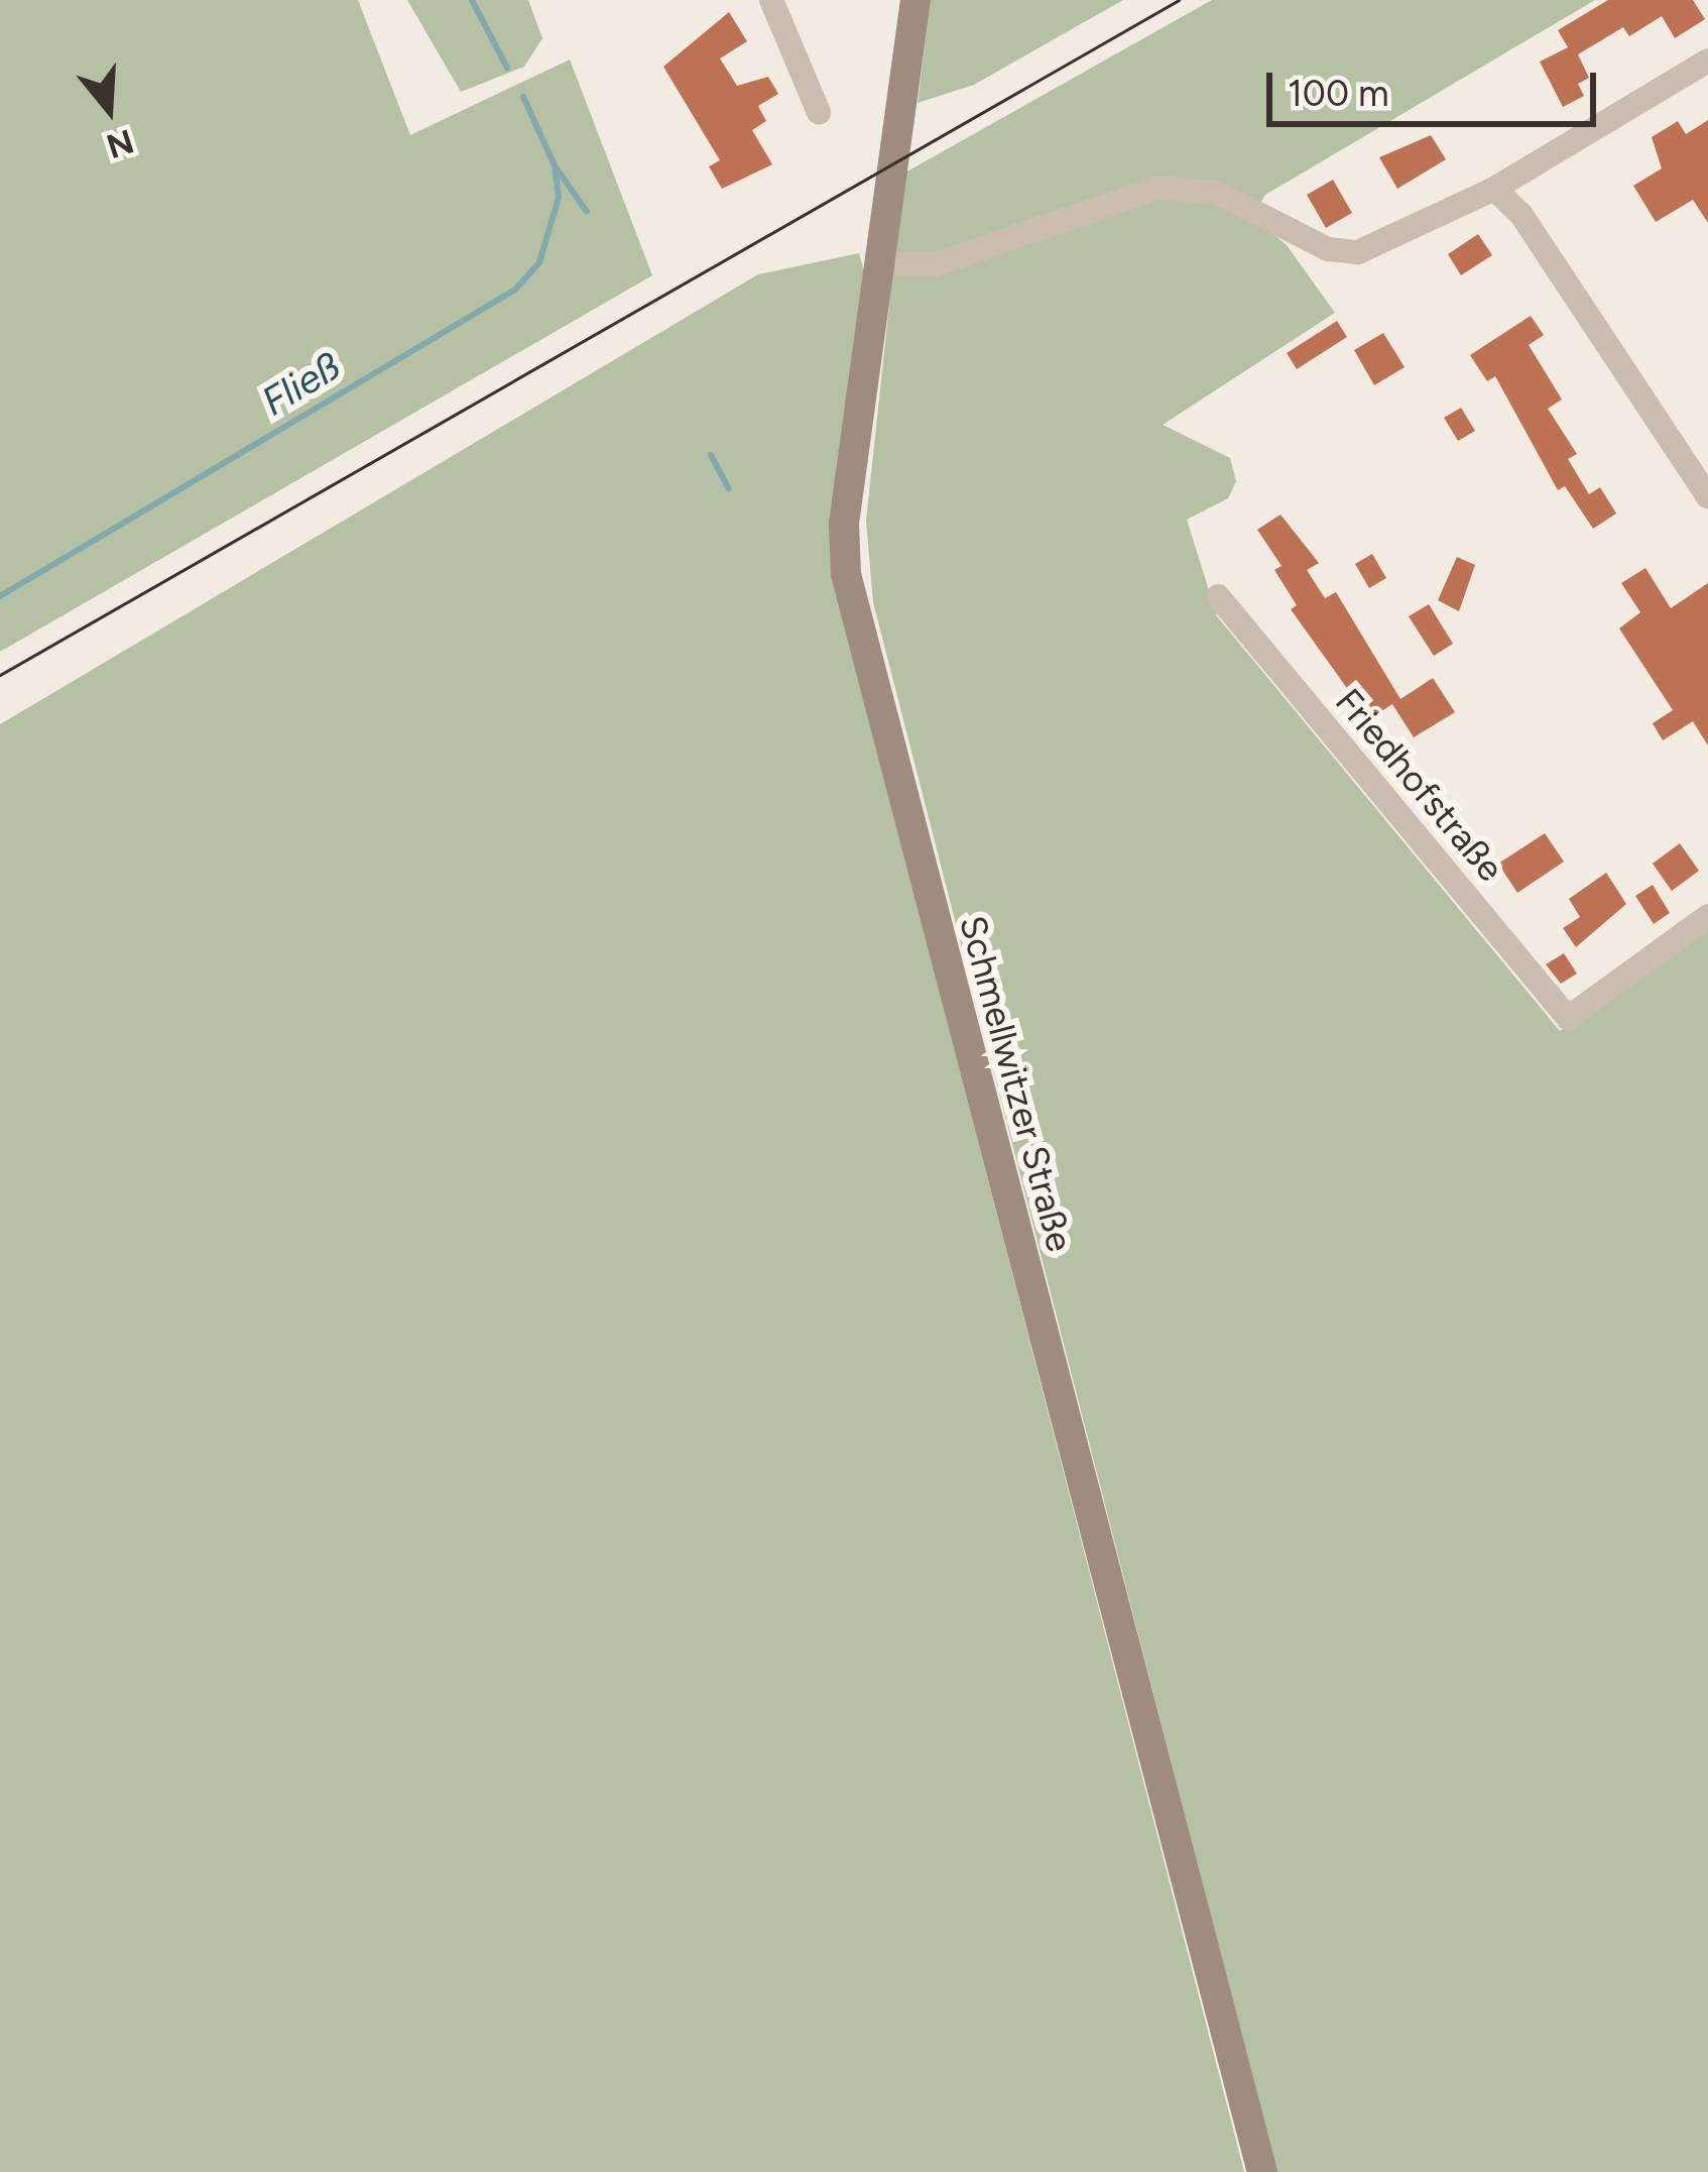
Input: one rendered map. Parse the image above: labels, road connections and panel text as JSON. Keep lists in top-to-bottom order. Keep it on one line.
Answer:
{"streets":{"street":["Friedhofstraße","Schmellwitzer Straße"]},"water":["Fließ"],"scale_bar":"100 m","north":"bottom"}
